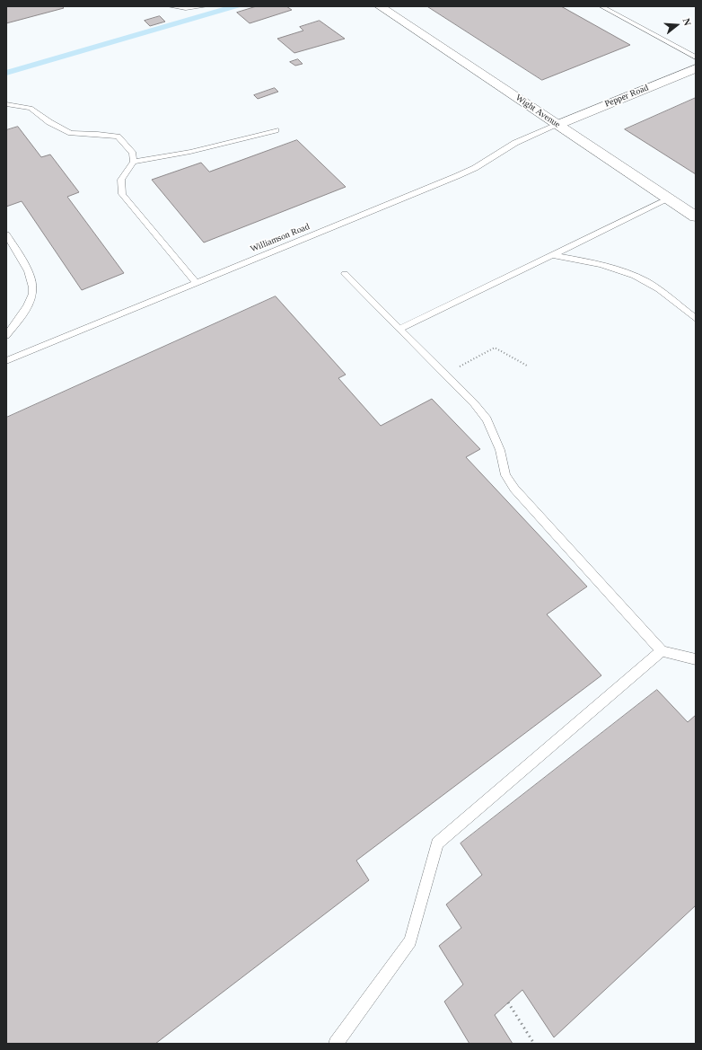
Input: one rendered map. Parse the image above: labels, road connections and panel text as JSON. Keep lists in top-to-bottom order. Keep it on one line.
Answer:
{"streets":{"street":["Pepper Road","Wight Avenue"],"lane":["Williamson Road"]},"crossings":[["Pepper Road","Wight Avenue"],["Pepper Road","Williamson Road"],["Wight Avenue","Williamson Road"]],"north":"right"}
